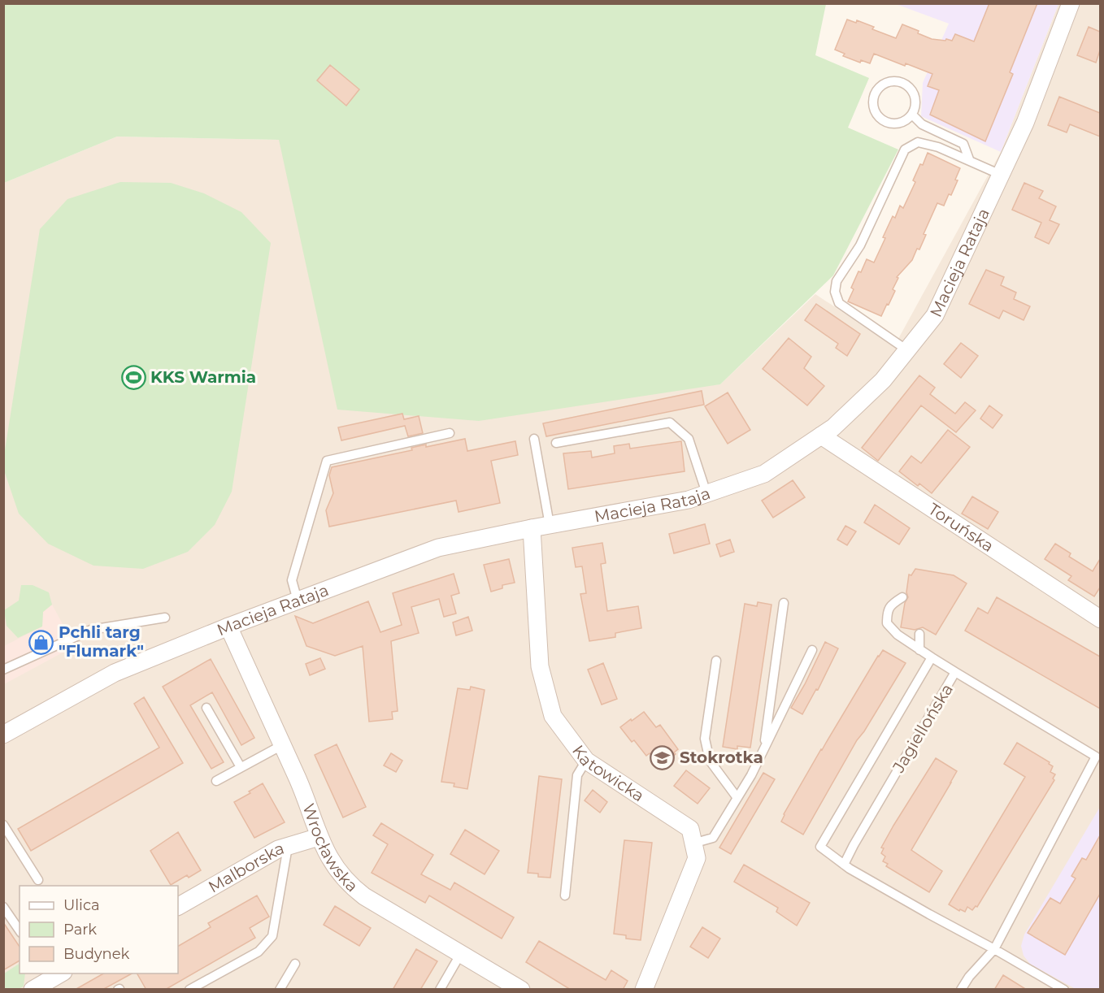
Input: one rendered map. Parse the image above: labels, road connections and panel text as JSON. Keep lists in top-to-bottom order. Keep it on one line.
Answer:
{"streets":{"street":["Macieja Rataja","Toruńska","Katowicka","Wrocławska","Malborska"],"lane":["Jagiellońska"]},"crossings":[["Macieja Rataja","Toruńska"],["Macieja Rataja","Katowicka"],["Macieja Rataja","Wrocławska"],["Wrocławska","Malborska"]],"places":{"sports":["KKS Warmia"],"shop":["Pchli targ \"Flumark\""],"school or university":["Stokrotka"]},"legend":["Ulica","Park","Budynek"]}
